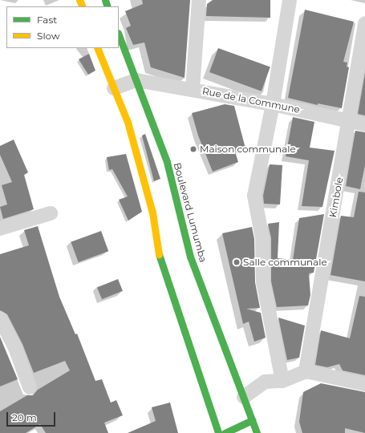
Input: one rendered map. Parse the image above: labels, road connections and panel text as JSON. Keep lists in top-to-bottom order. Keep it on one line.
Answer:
{"streets":{"highway":["Boulevard Lumumba"],"street":["Rue de la Commune","Kimbole"]},"crossings":[["Rue de la Commune","Kimbole"],["Rue de la Commune","Boulevard Lumumba"]],"places":["Maison communale","Salle communale"],"legend":["Fast","Slow"],"scale_bar":"20 m"}
